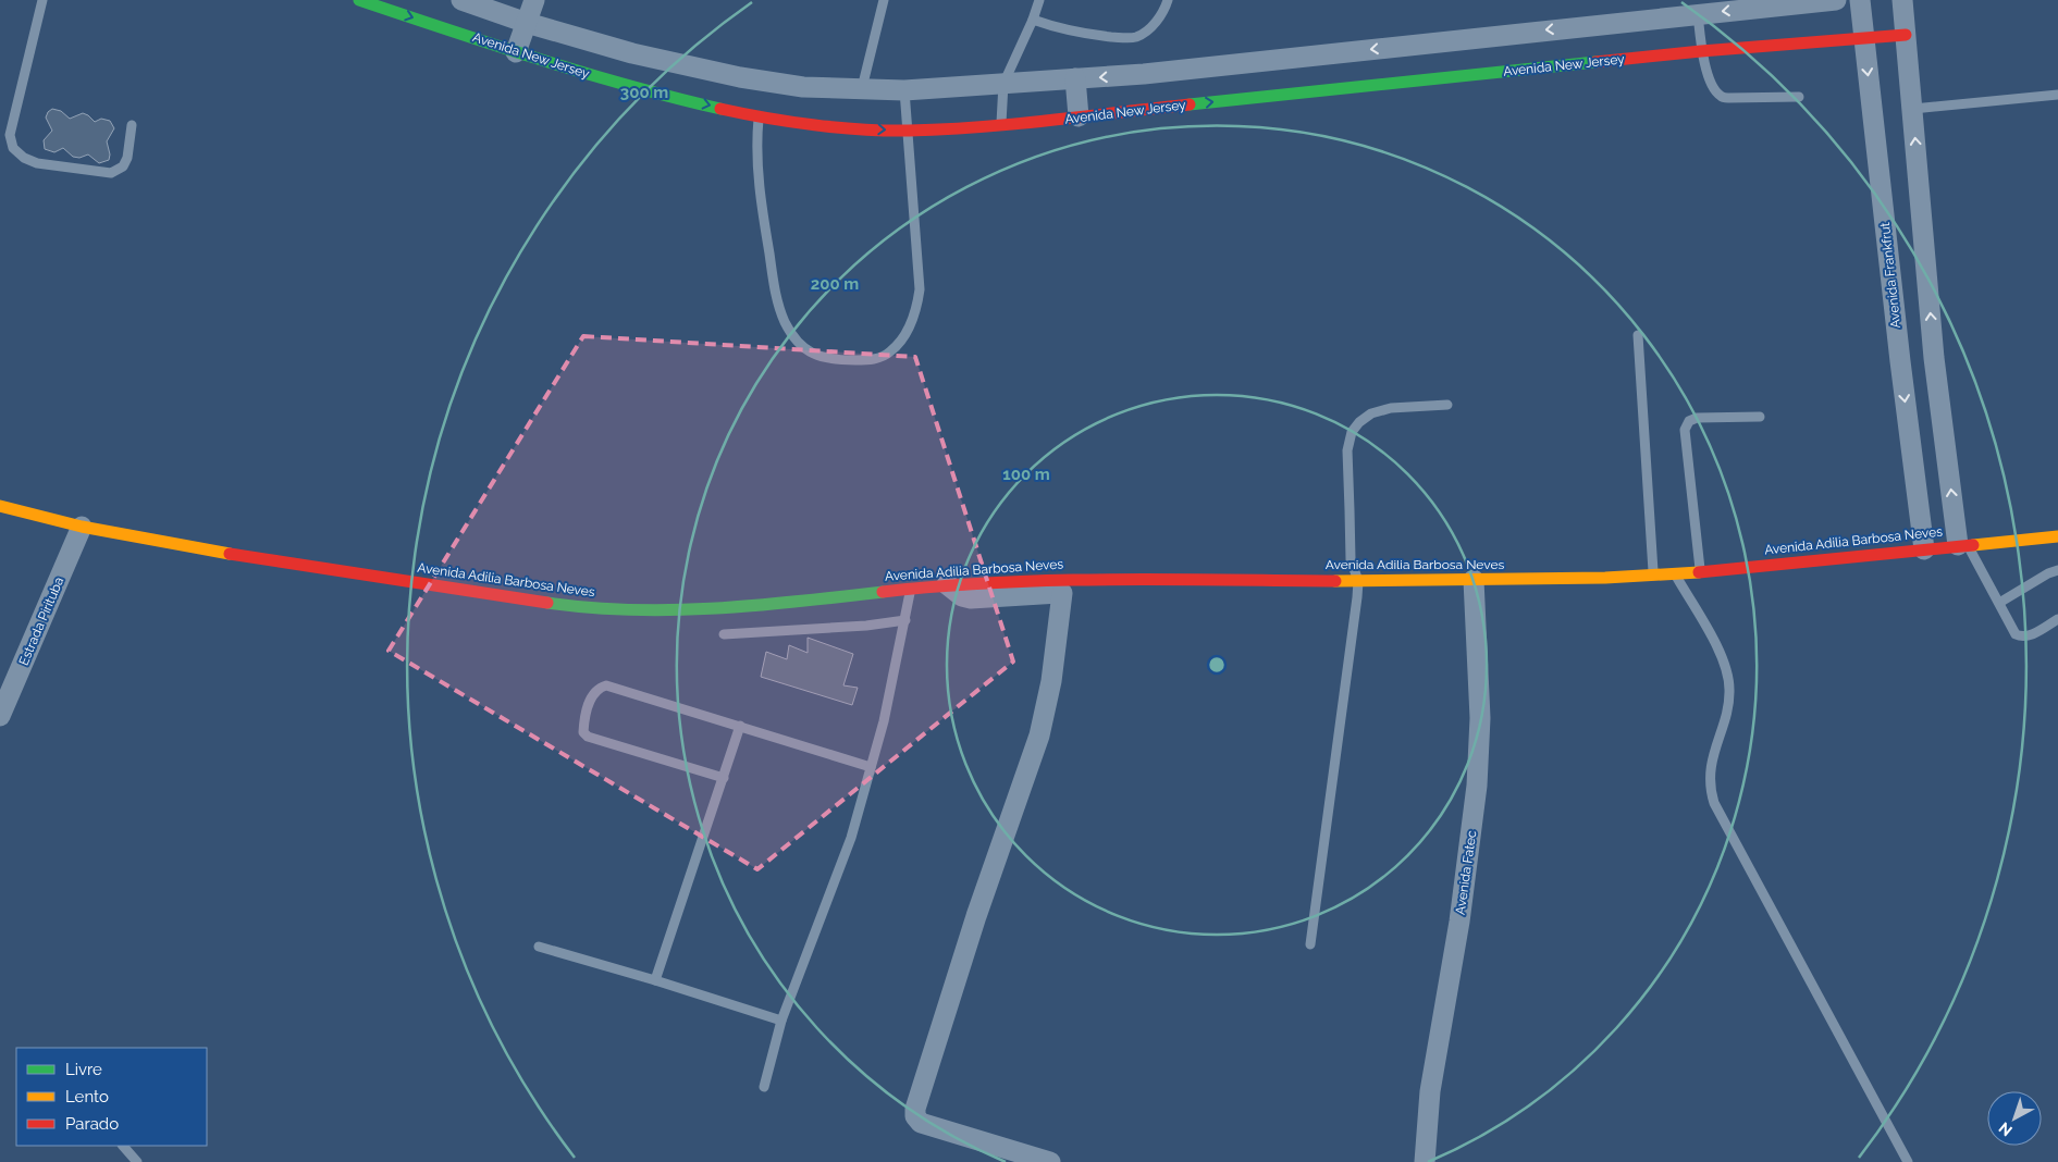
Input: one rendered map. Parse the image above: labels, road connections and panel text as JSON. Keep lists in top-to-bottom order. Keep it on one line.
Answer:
{"streets":{"street":["Avenida New Jersey","Avenida Frankfrut","Avenida Adilia Barbosa Neves","Estrada Pirituba","Avenida Fatec"]},"crossings":[["Avenida New Jersey","Avenida Frankfrut"],["Avenida Frankfrut","Avenida Adilia Barbosa Neves"],["Avenida Adilia Barbosa Neves","Estrada Pirituba"],["Avenida Adilia Barbosa Neves","Avenida Fatec"]],"legend":["Livre","Lento","Parado"],"north":"bottom left","rings":["300 m","200 m","100 m"]}
